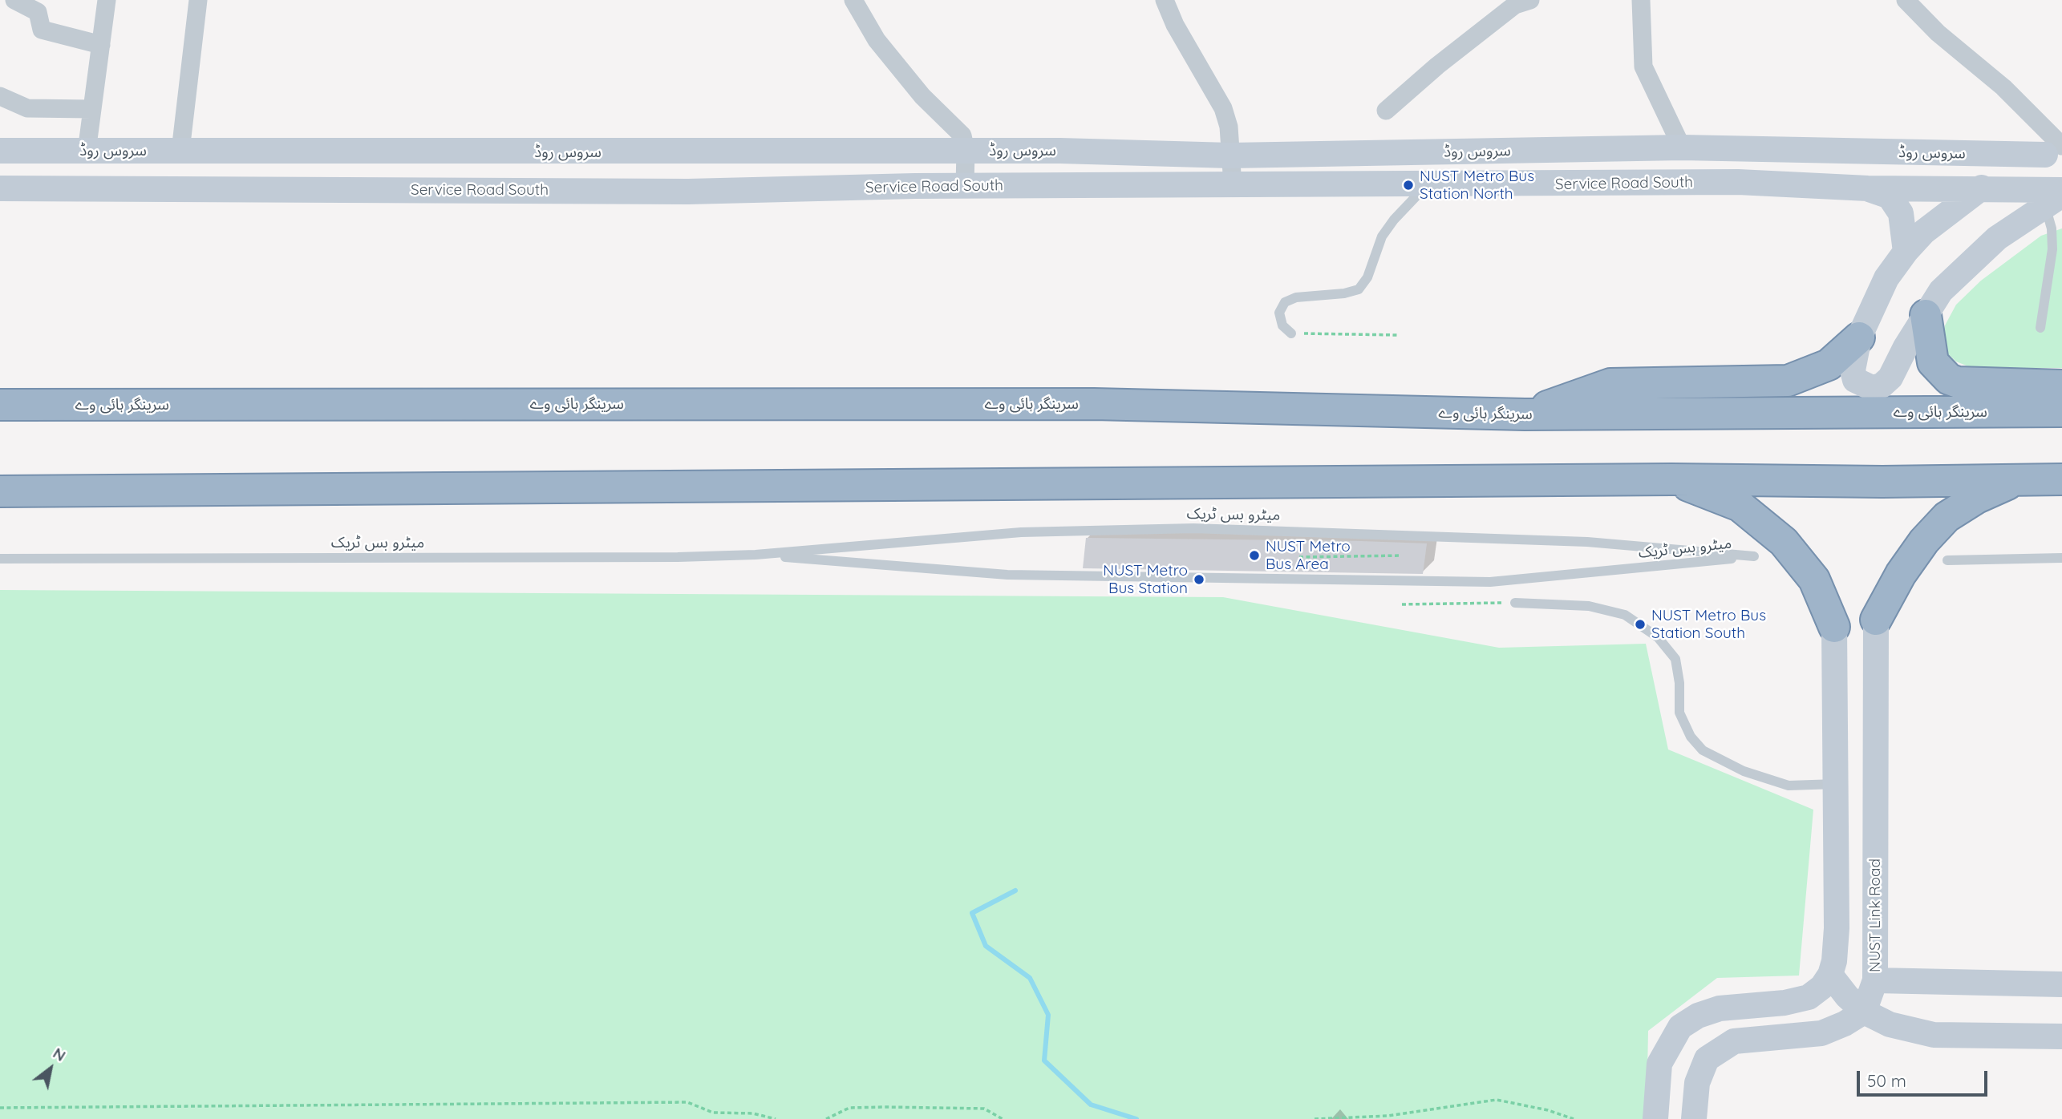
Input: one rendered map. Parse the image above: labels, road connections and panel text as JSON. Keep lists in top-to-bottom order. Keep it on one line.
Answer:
{"streets":{"highway":["سرینگر ہائی وے"],"main road":["سروس روڈ","Service Road South","NUST Link Road"],"lane":["میٹرو بس ٹریک"]},"places":["NUST Metro Bus Station North","NUST Metro Bus Area","NUST Metro Bus Station","NUST Metro Bus Station South"],"scale_bar":"50 m","north":"top right"}
